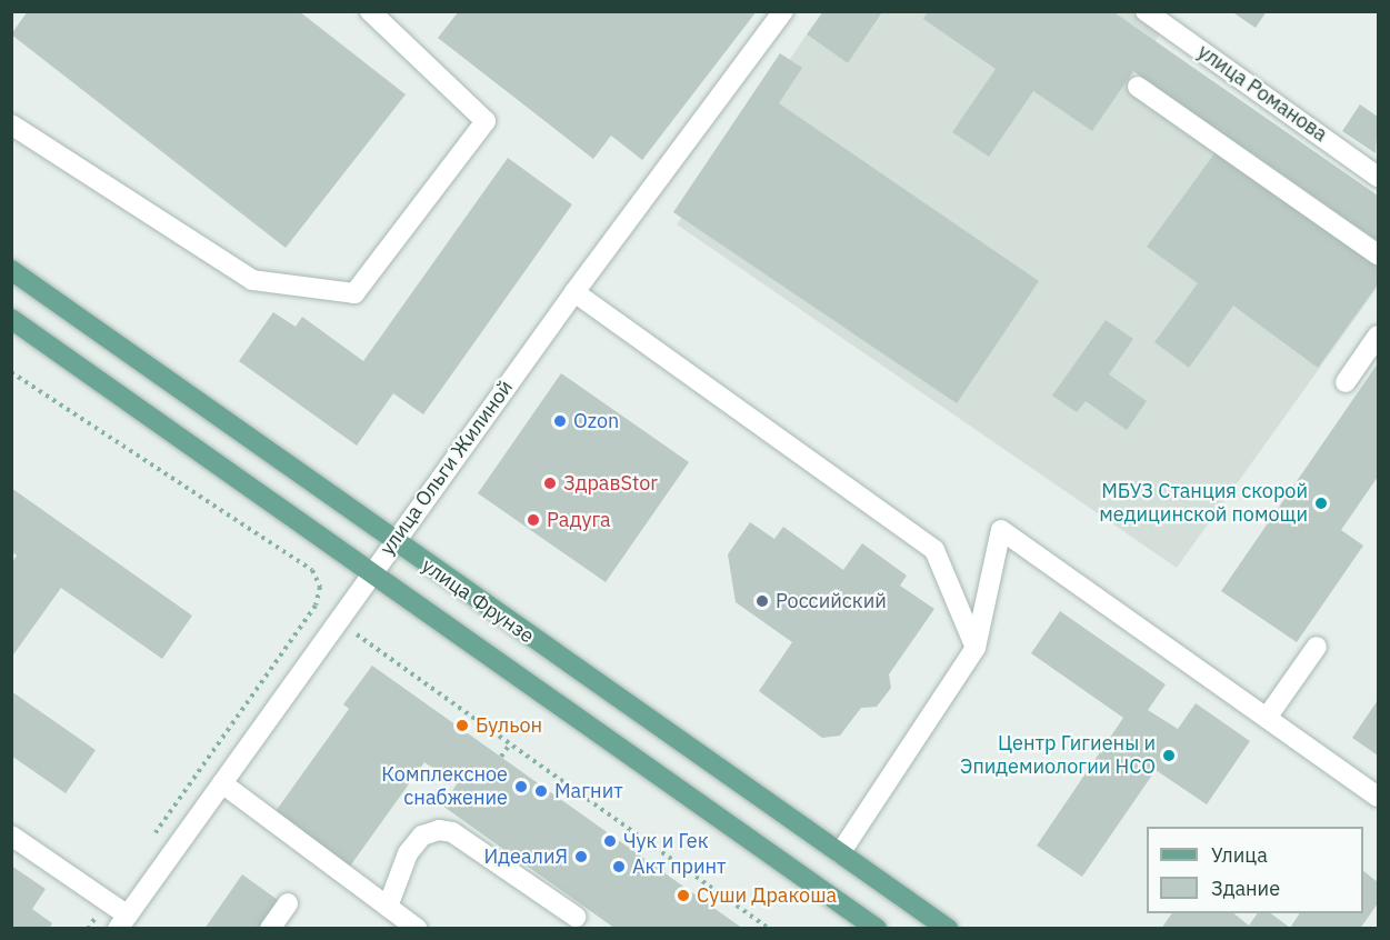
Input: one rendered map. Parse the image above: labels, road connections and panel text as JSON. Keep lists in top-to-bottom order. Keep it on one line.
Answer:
{"streets":{"main road":["улица Фрунзе"],"street":["улица Романова","улица Ольги Жилиной"]},"crossings":[["улица Ольги Жилиной","улица Фрунзе"]],"places":["Ozon","ЗдравStor","МБУЗ Станция скорой медицинской помощи","Радуга","Российский","Бульон","Центр Гигиены и Эпидемиологии НСО","Комплексное снабжение","Магнит","Чук и Гек","ИдеалиЯ","Акт принт","Суши Дракоша"],"legend":["Улица","Здание"]}
